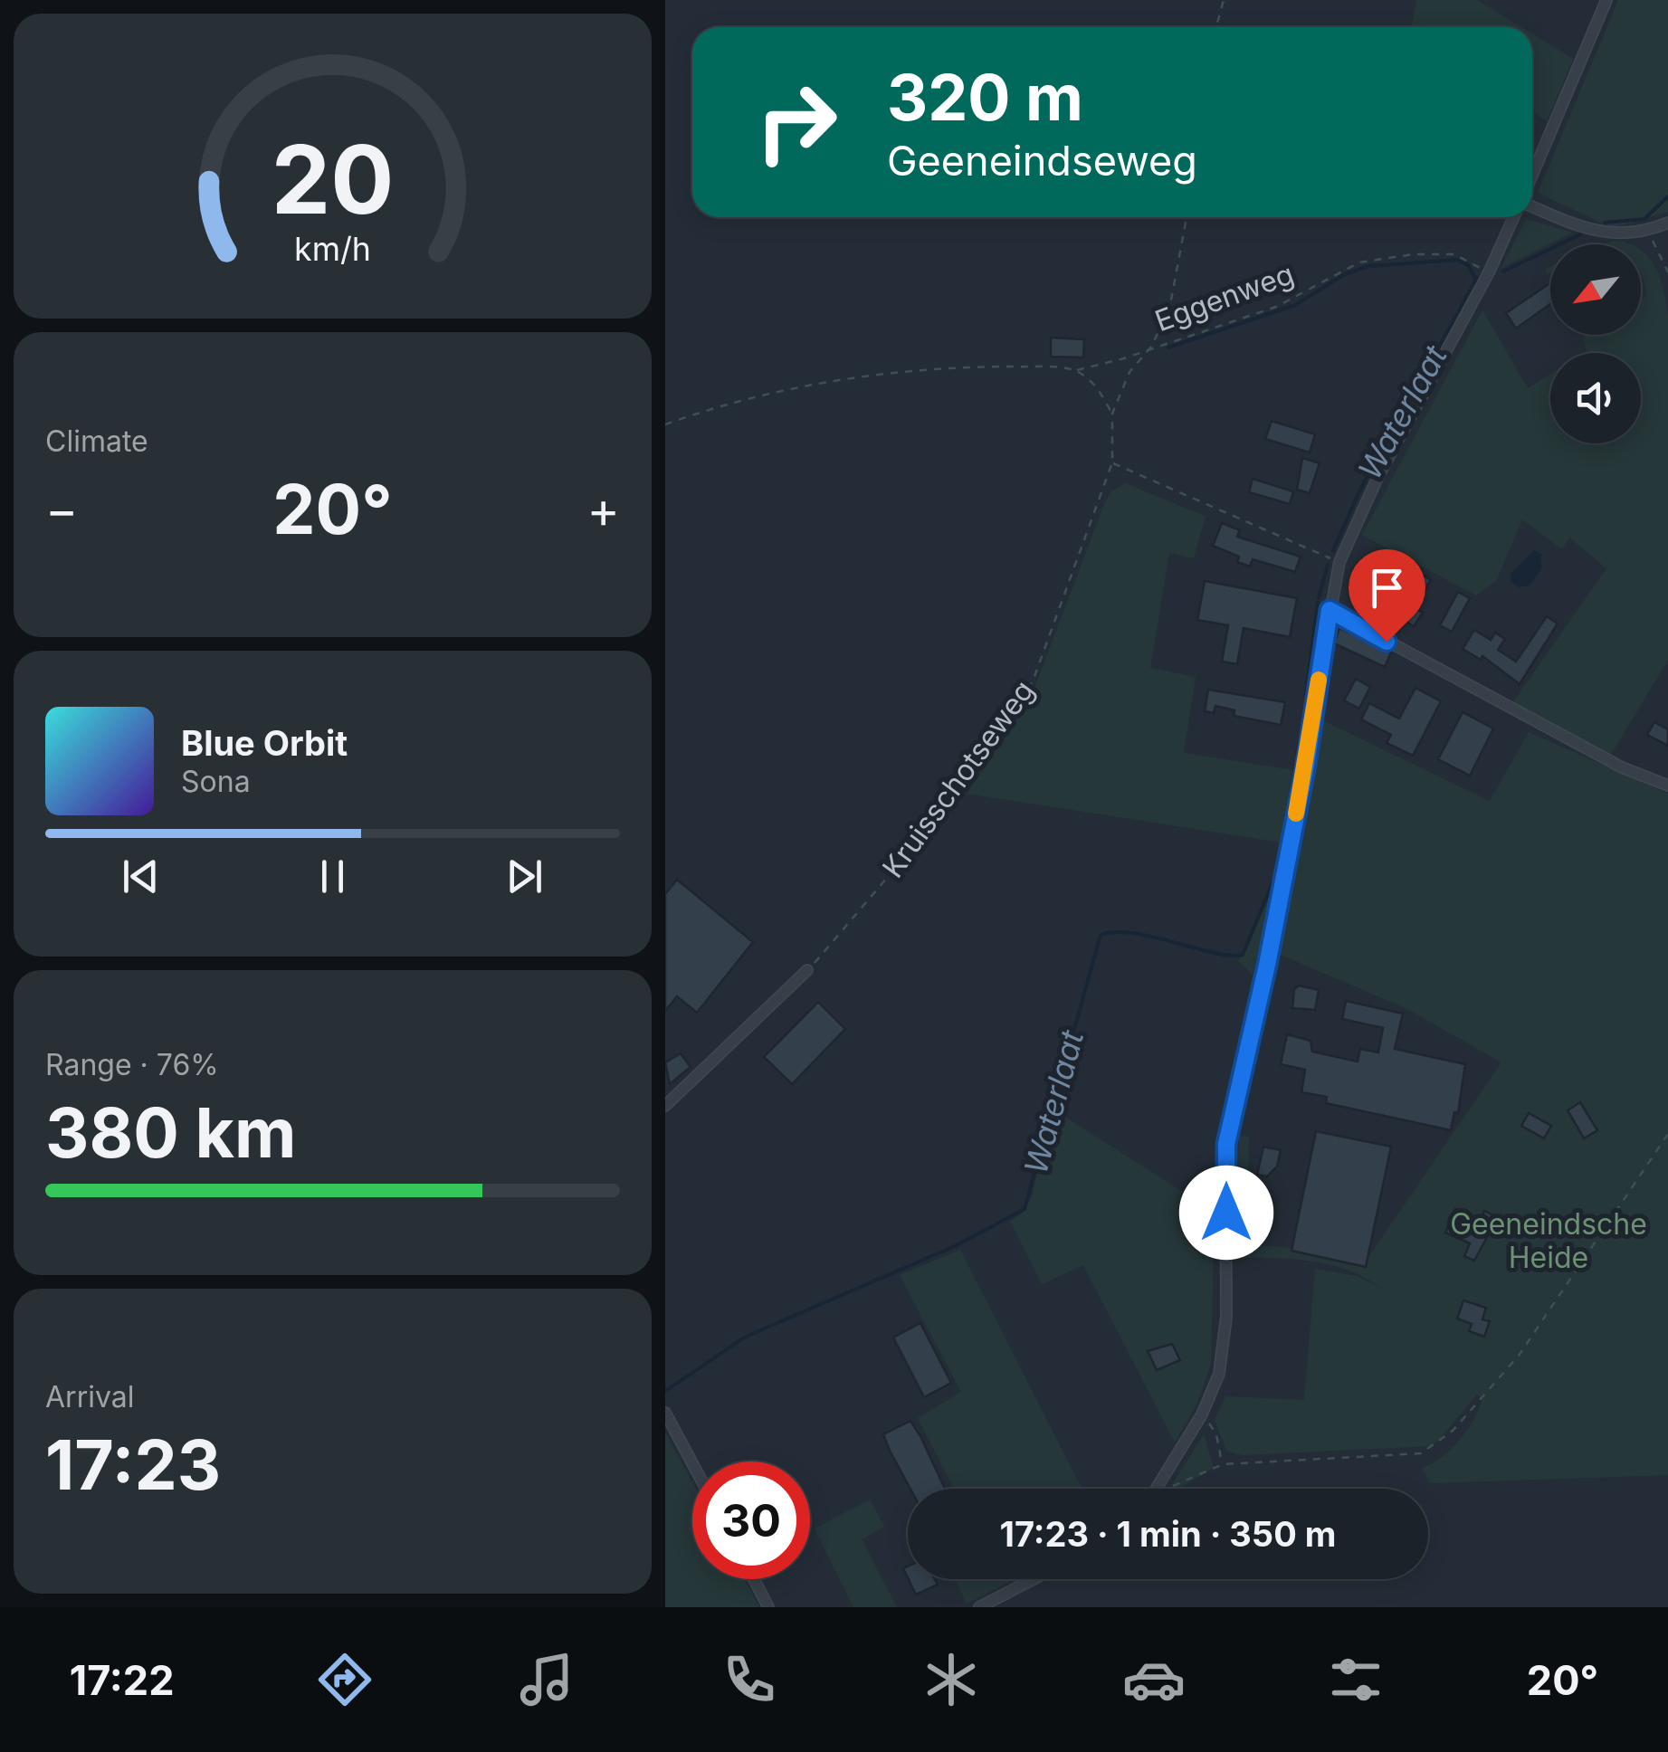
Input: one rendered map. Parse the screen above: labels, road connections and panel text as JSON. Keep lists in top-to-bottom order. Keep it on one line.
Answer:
{"streets":{"path":["Eggenweg","Kruisschotseweg"]},"water":["Waterlaat"],"parks":["Geeneindsche Heide"],"north":"bottom left","page":{"turn":["320 m","Geeneindseweg"],"tile":["Climate",["Range · 76%","380 km"],["Arrival","17:23"]],"heat":["−","20°","+"],"song":["Blue Orbit","Sona"],"limit":"30","trip":"17:23 · 1 min · 350 m","tabs":["17:22","20°"],"gauge":["20","km/h"]}}
